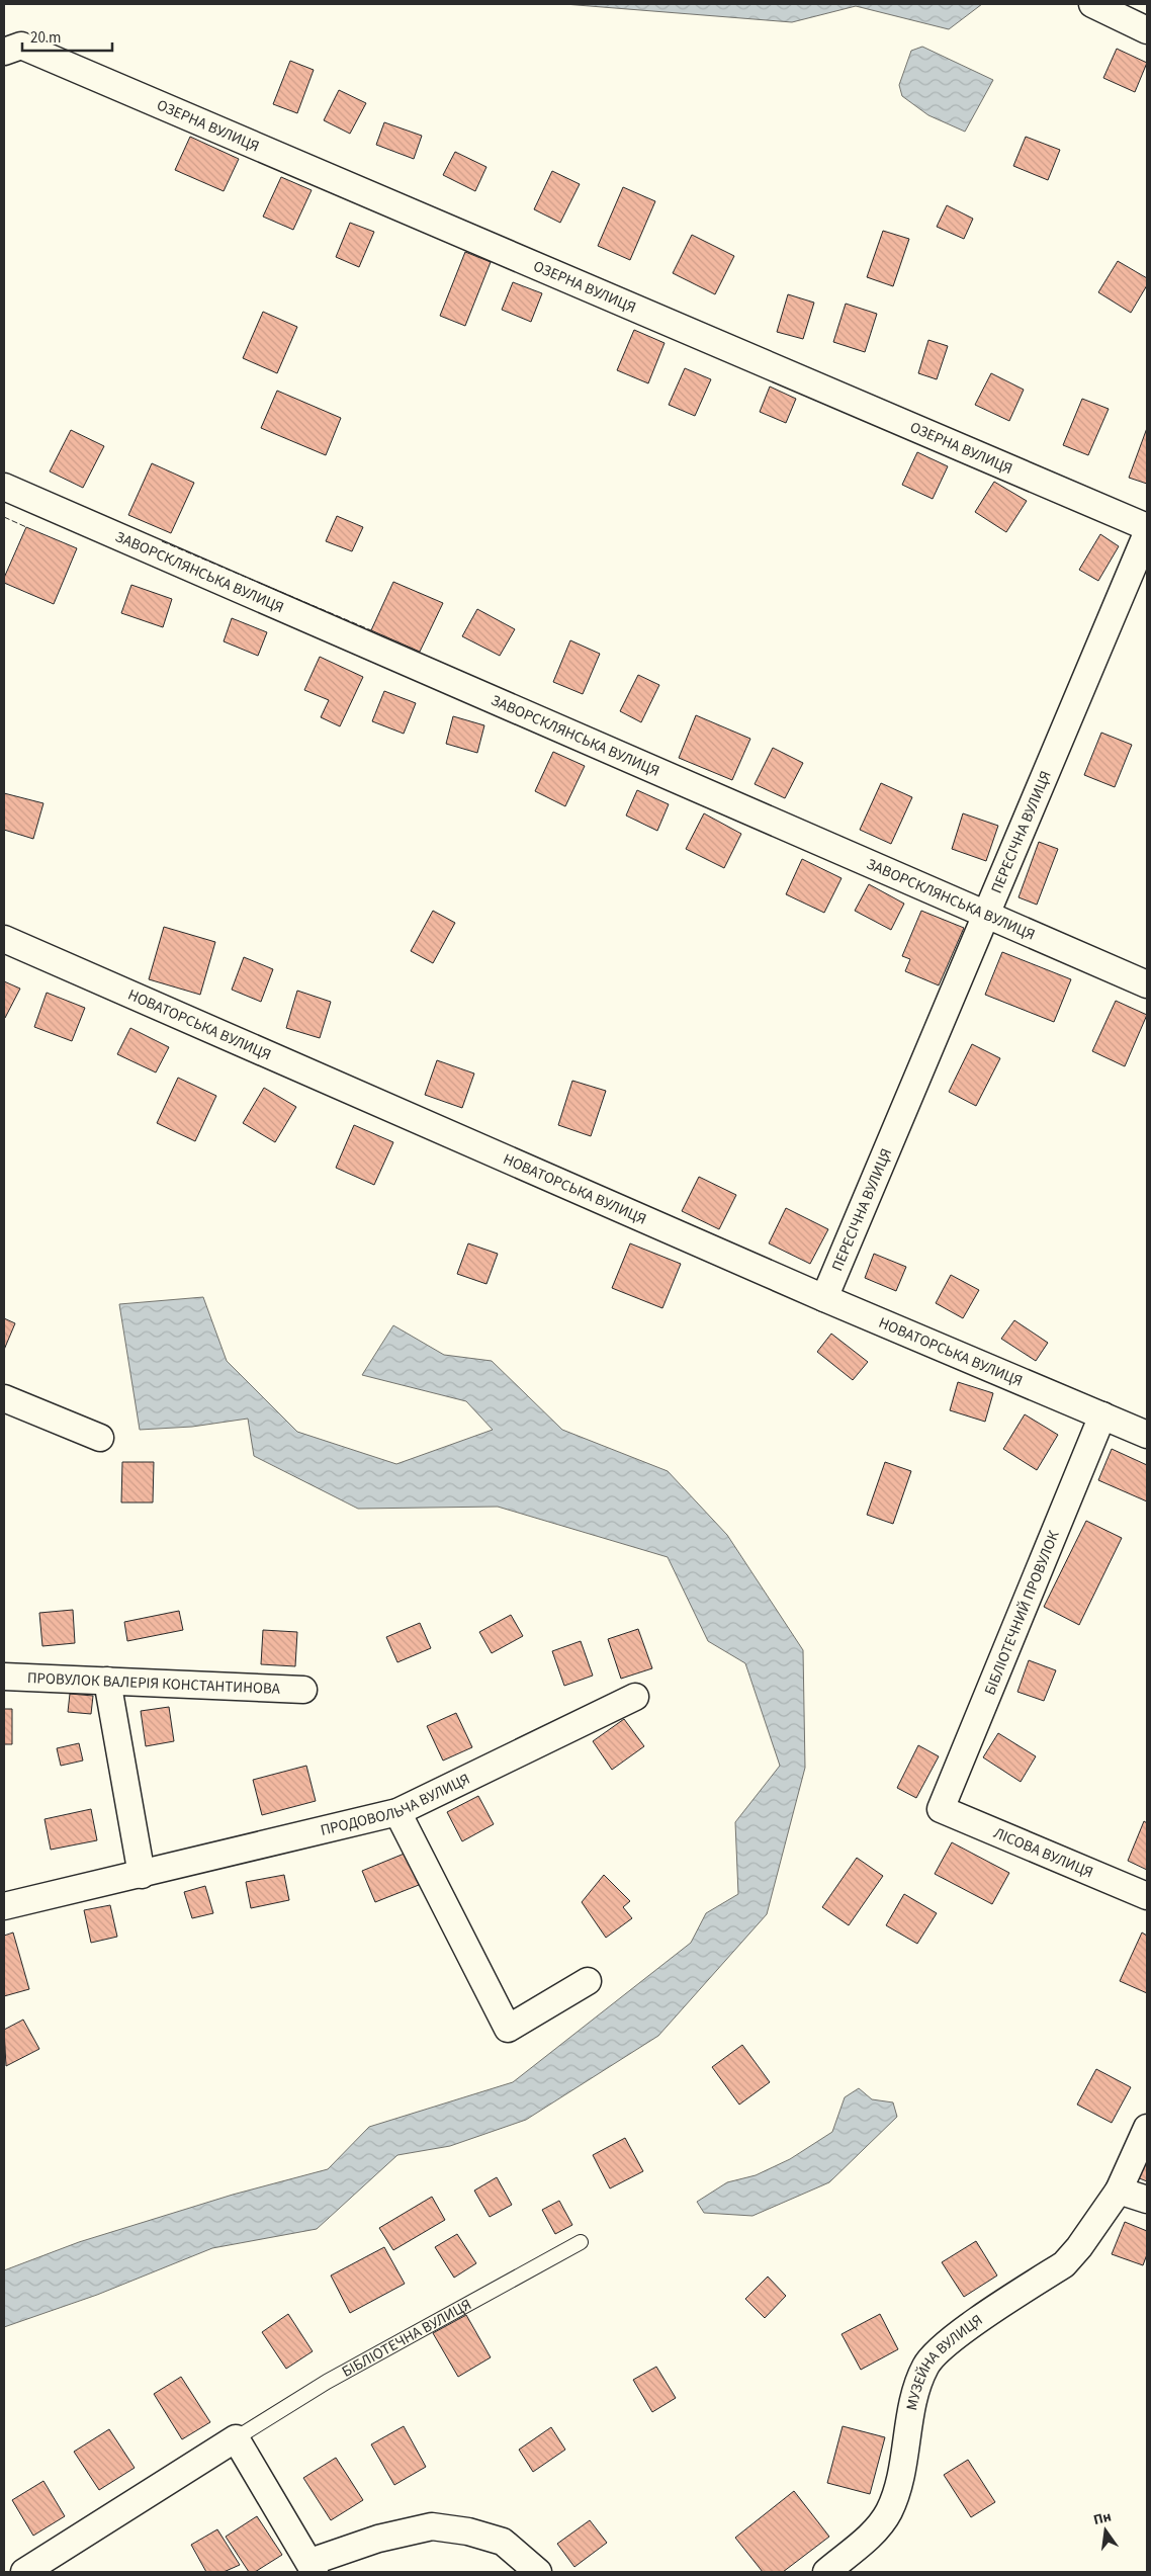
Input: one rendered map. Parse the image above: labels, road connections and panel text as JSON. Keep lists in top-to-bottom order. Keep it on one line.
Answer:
{"streets":{"street":["ОЗЕРНА ВУЛИЦЯ","ЗАВОРСКЛЯНСЬКА ВУЛИЦЯ","ПЕРЕСІЧНА ВУЛИЦЯ","НОВАТОРСЬКА ВУЛИЦЯ","БІБЛІОТЕЧНИЙ ПРОВУЛОК","ПРОВУЛОК ВАЛЕРІЯ КОНСТАНТИНОВА","ПРОДОВОЛЬЧА ВУЛИЦЯ","ЛІСОВА ВУЛИЦЯ","БІБЛІОТЕЧНА ВУЛИЦЯ","МУЗЕЙНА ВУЛИЦЯ"]},"crossings":[["ЗАВОРСКЛЯНСЬКА ВУЛИЦЯ","ПЕРЕСІЧНА ВУЛИЦЯ"],["ПЕРЕСІЧНА ВУЛИЦЯ","НОВАТОРСЬКА ВУЛИЦЯ"],["НОВАТОРСЬКА ВУЛИЦЯ","БІБЛІОТЕЧНИЙ ПРОВУЛОК"],["БІБЛІОТЕЧНИЙ ПРОВУЛОК","ЛІСОВА ВУЛИЦЯ"]],"scale_bar":"20 m","north":"top"}
